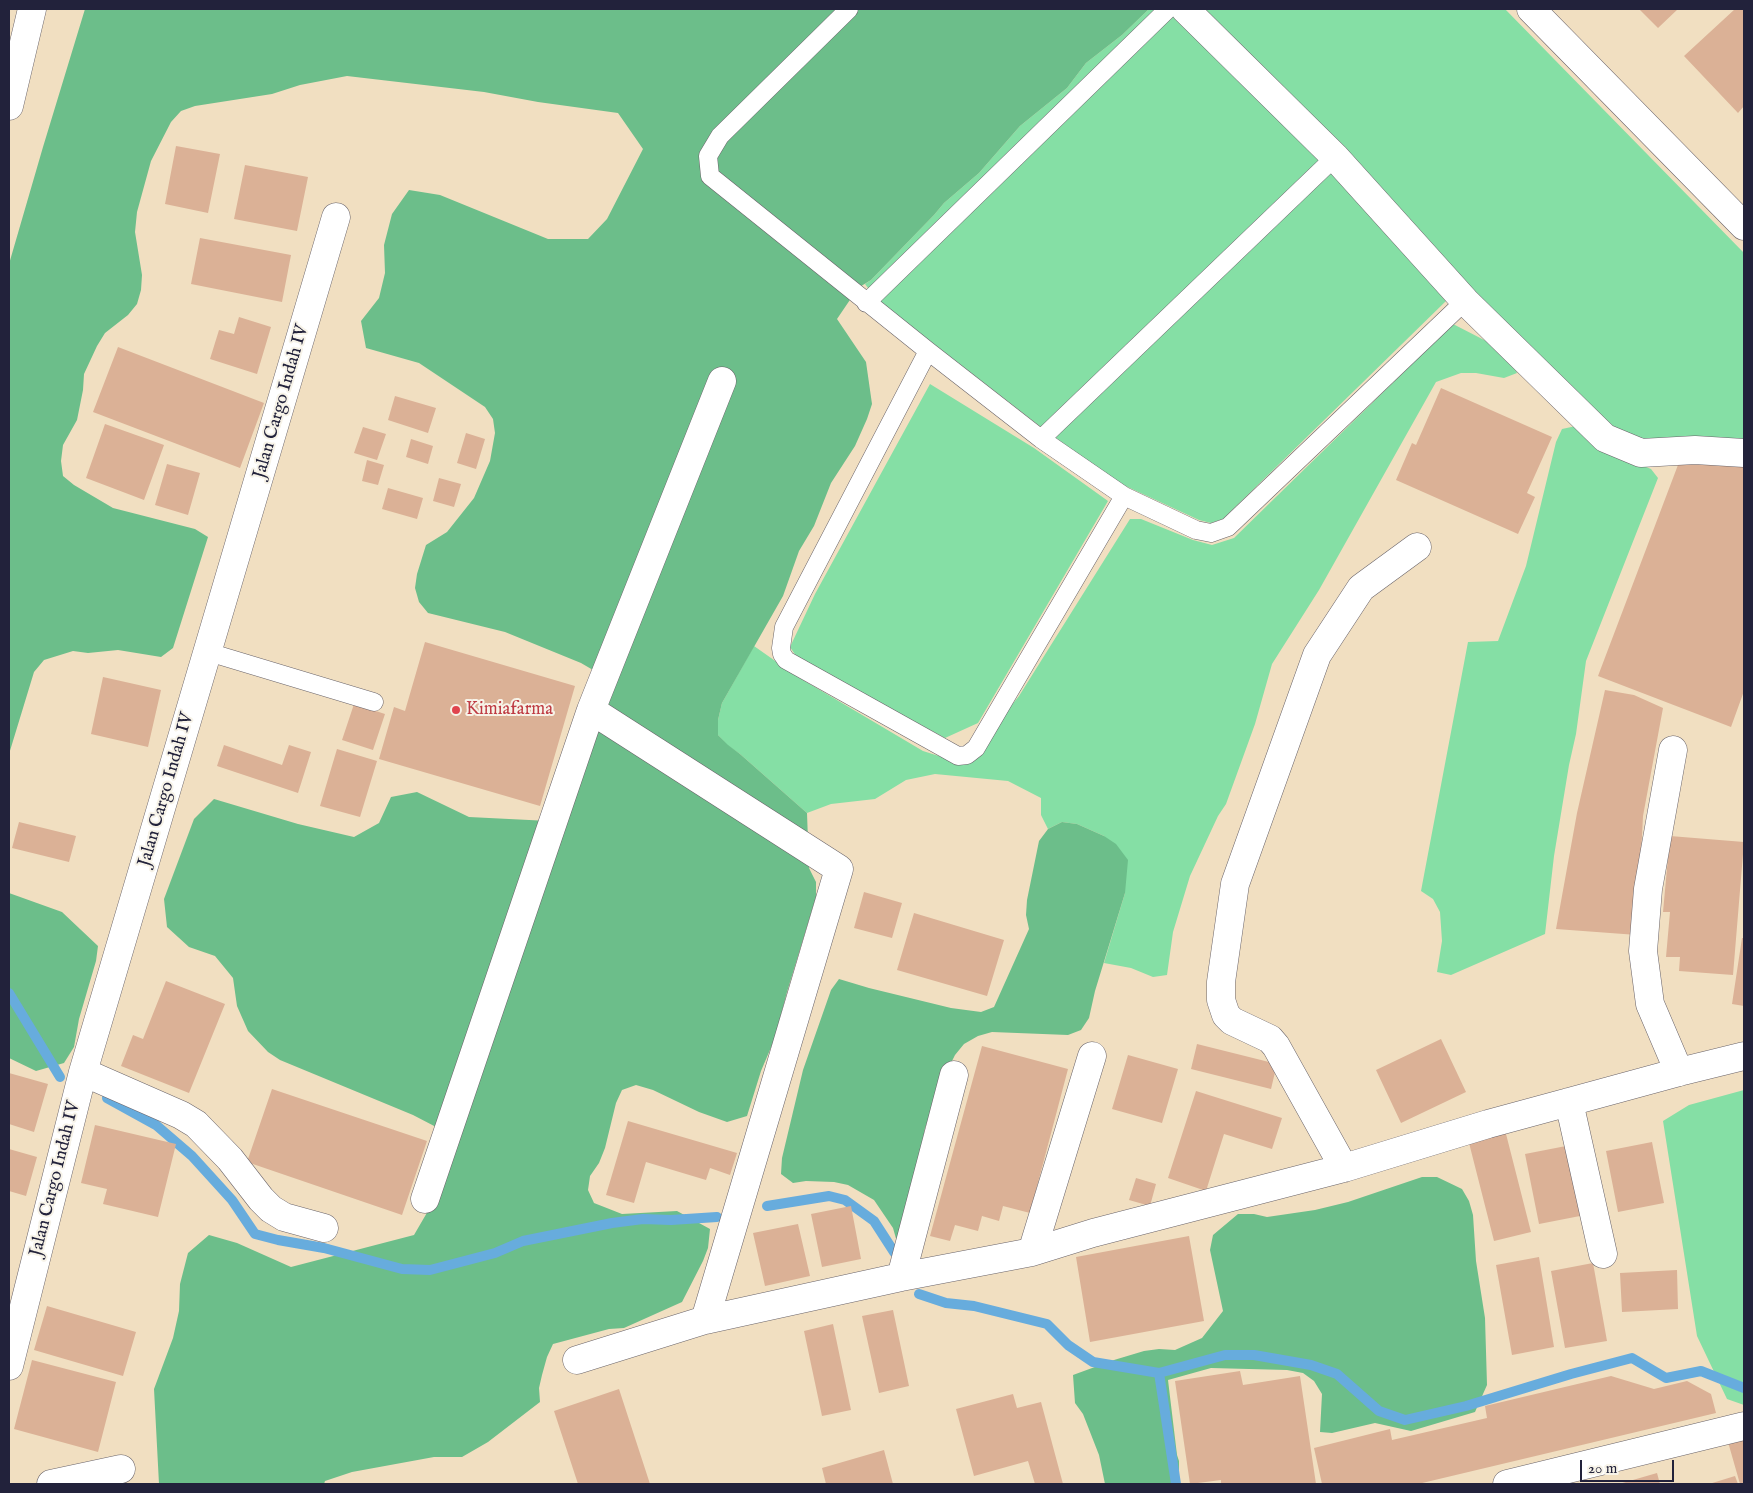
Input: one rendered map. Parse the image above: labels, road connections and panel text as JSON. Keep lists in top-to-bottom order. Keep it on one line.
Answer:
{"streets":{"street":["Jalan Cargo Indah IV"]},"places":["Kimiafarma"],"scale_bar":"20 m"}
